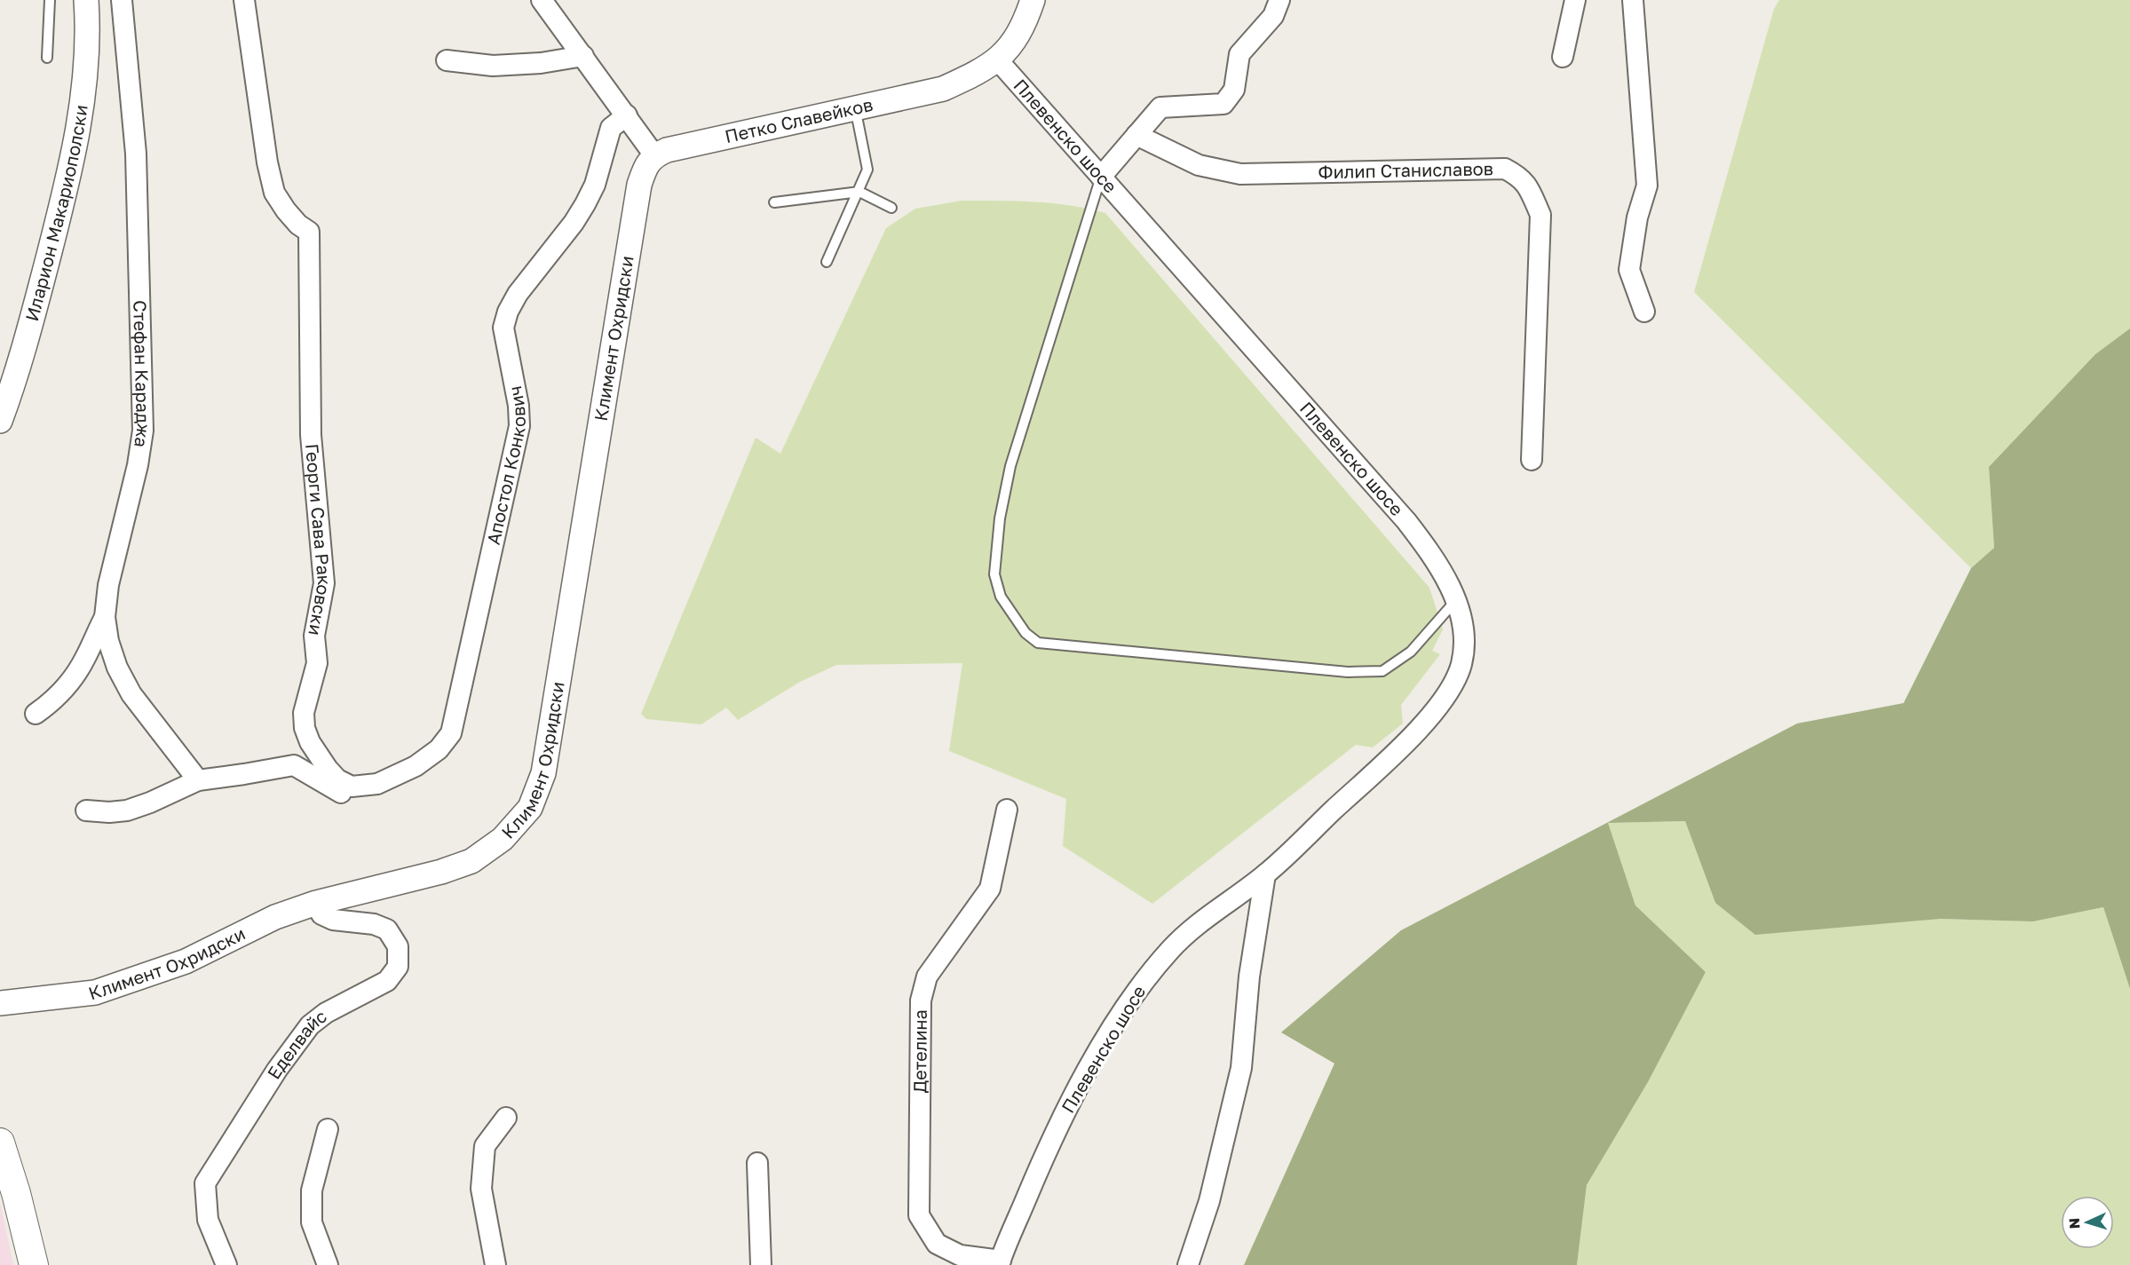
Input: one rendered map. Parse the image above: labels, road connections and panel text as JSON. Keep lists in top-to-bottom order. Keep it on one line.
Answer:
{"streets":{"street":["Петко Славейков","Плевенско шосе","Филип Станиславов","Иларион Макариополски","Климент Охридски","Стефан Караджа","Апостол Конкович","Георги Сава Раковски","Еделвайс","Детелина"]},"crossings":[["Петко Славейков","Плевенско шосе"],["Петко Славейков","Климент Охридски"],["Плевенско шосе","Детелина"],["Климент Охридски","Еделвайс"],["Апостол Конкович","Георги Сава Раковски"]],"north":"left"}
